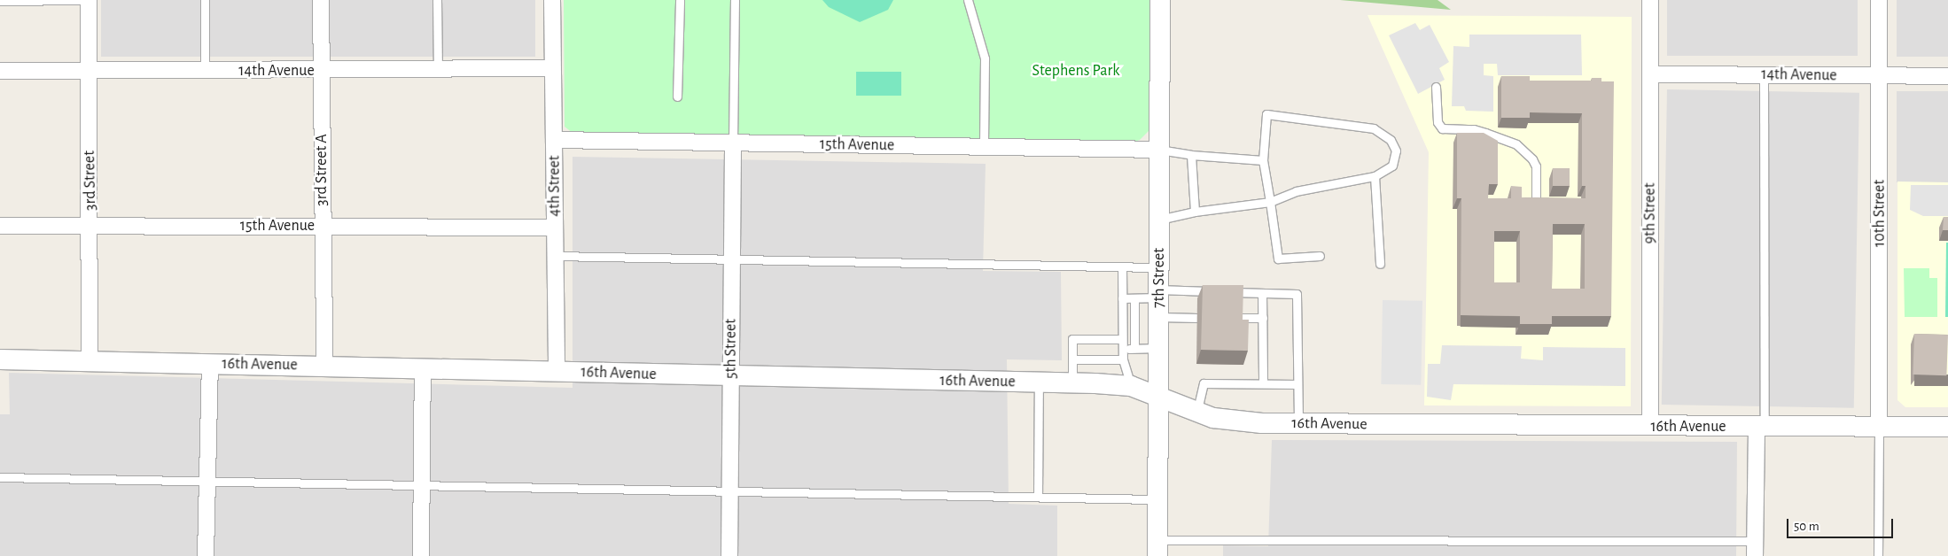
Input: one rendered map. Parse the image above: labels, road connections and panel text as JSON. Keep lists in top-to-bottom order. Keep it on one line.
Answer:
{"streets":{"street":["14th Avenue","15th Avenue","3rd Street A","3rd Street","4th Street","9th Street","10th Street","7th Street","5th Street","16th Avenue"]},"crossings":[["14th Avenue","3rd Street A"],["14th Avenue","3rd Street"],["14th Avenue","4th Street"],["14th Avenue","9th Street"],["14th Avenue","10th Street"],["15th Avenue","3rd Street A"],["15th Avenue","3rd Street"],["15th Avenue","4th Street"],["15th Avenue","7th Street"],["15th Avenue","5th Street"],["3rd Street A","16th Avenue"],["3rd Street","16th Avenue"],["4th Street","16th Avenue"],["9th Street","16th Avenue"],["10th Street","16th Avenue"],["7th Street","16th Avenue"],["5th Street","16th Avenue"]],"parks":["Stephens Park"],"scale_bar":"50 m"}
